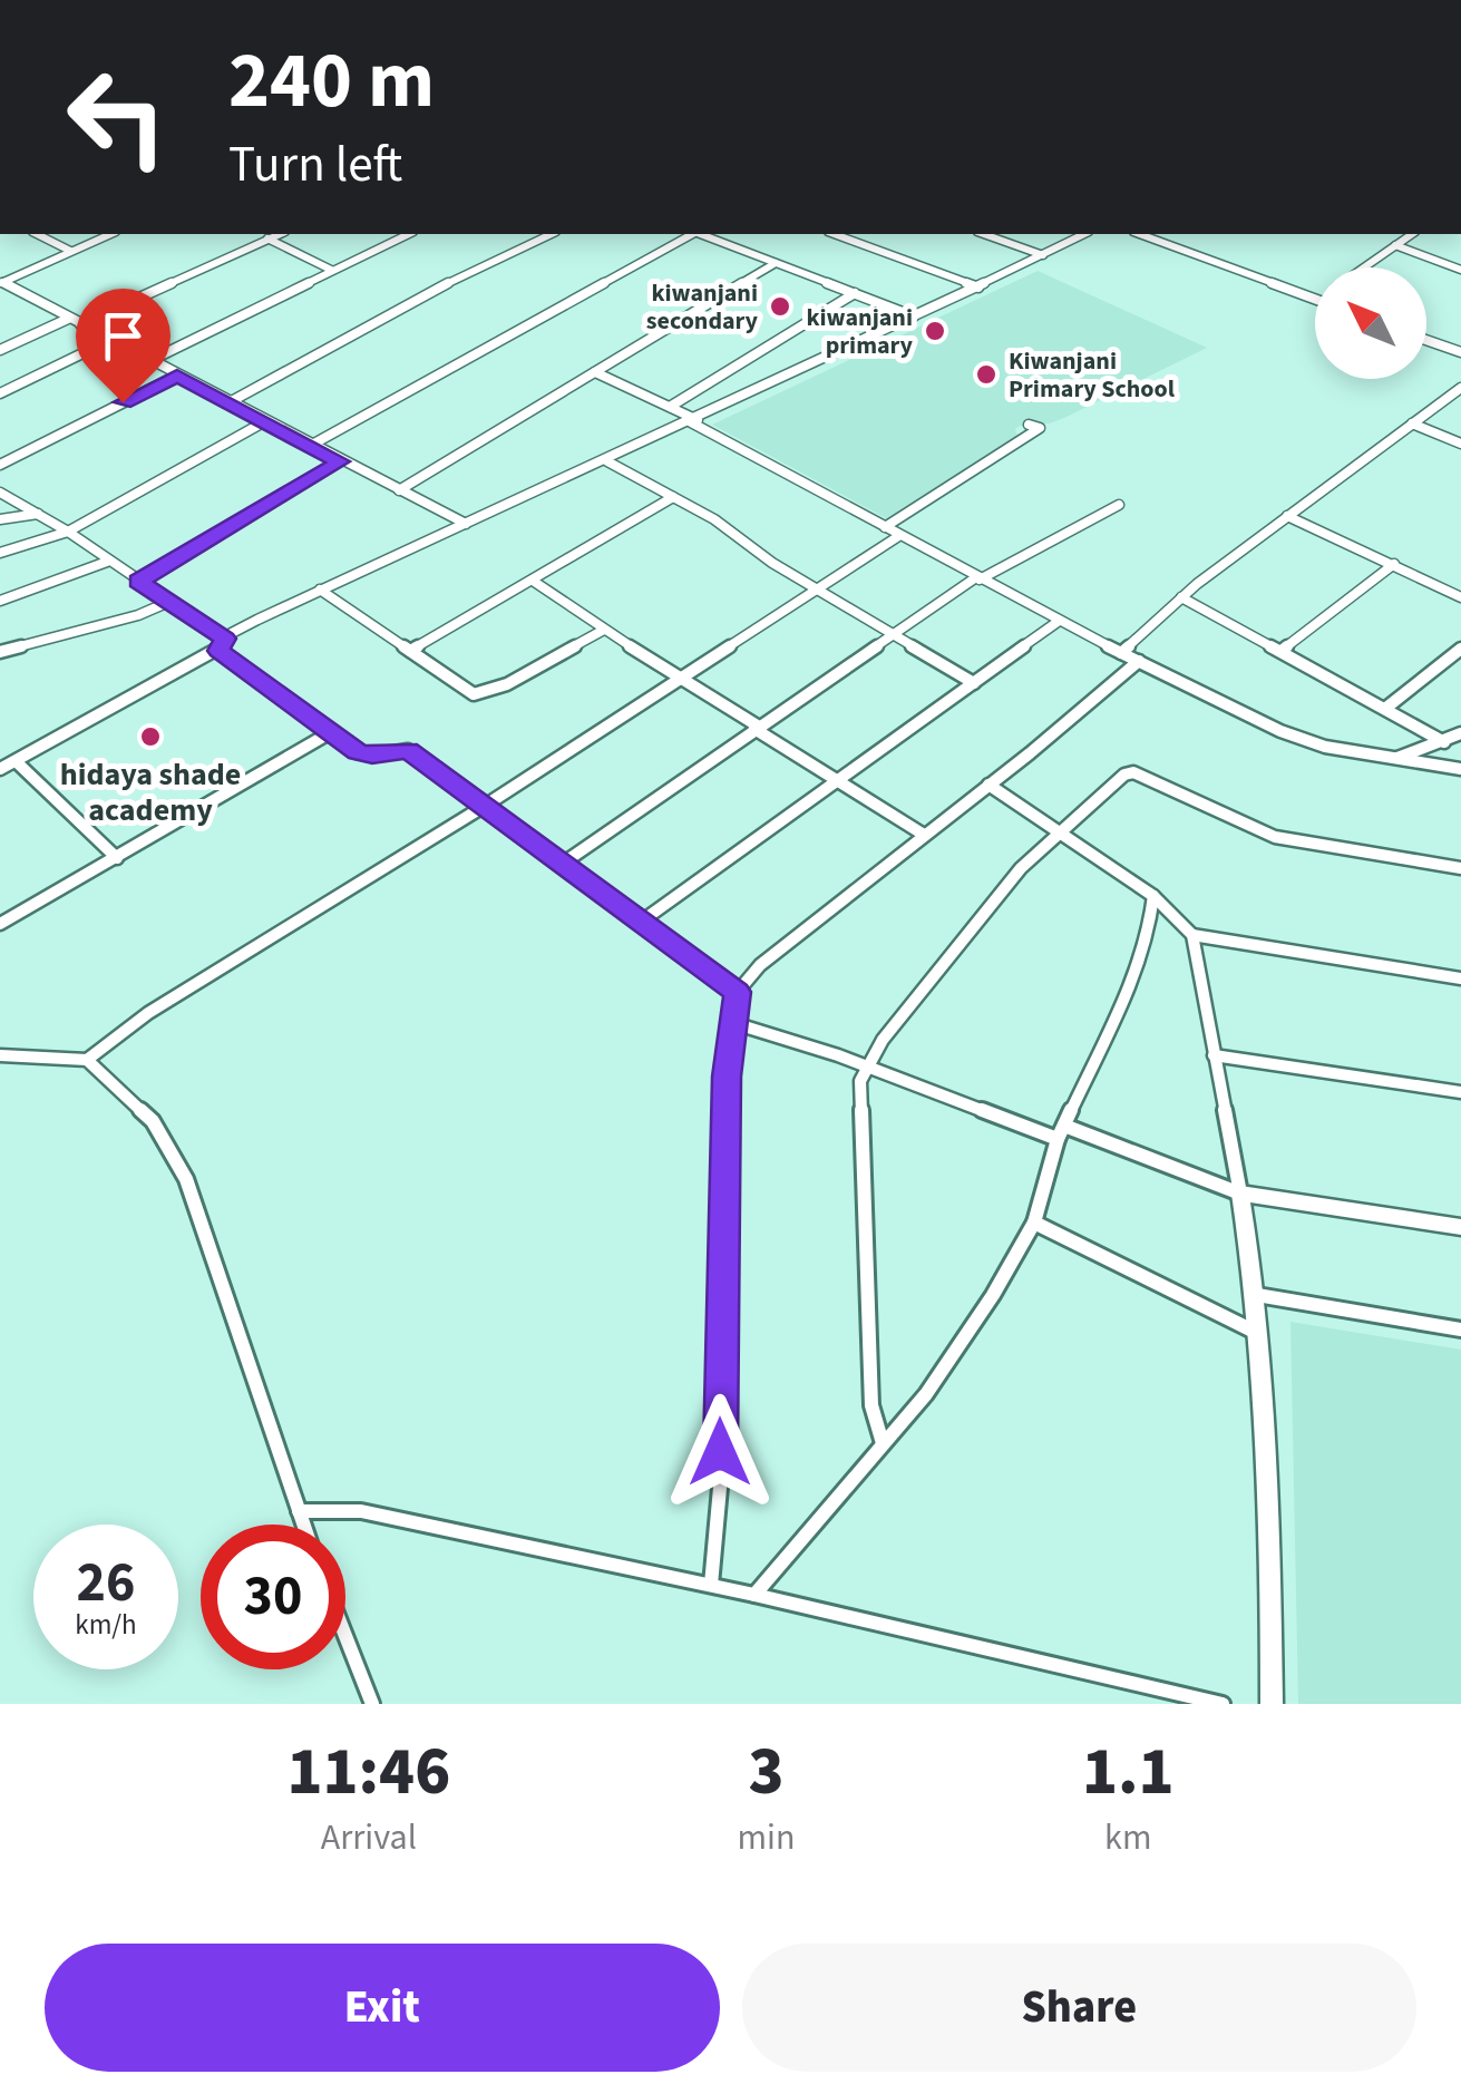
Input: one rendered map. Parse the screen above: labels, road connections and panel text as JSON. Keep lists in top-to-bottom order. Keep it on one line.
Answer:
{"places":["kiwanjani secondary","kiwanjani primary","Kiwanjani Primary School","hidaya shade academy"],"north":"top left","page":{"turn":["240 m","Turn left"],"speed":"26 km/h","limit":"30","eta":["11:46","Arrival","3","min","1.1","km"],"buttons":["Exit","Share"]}}
